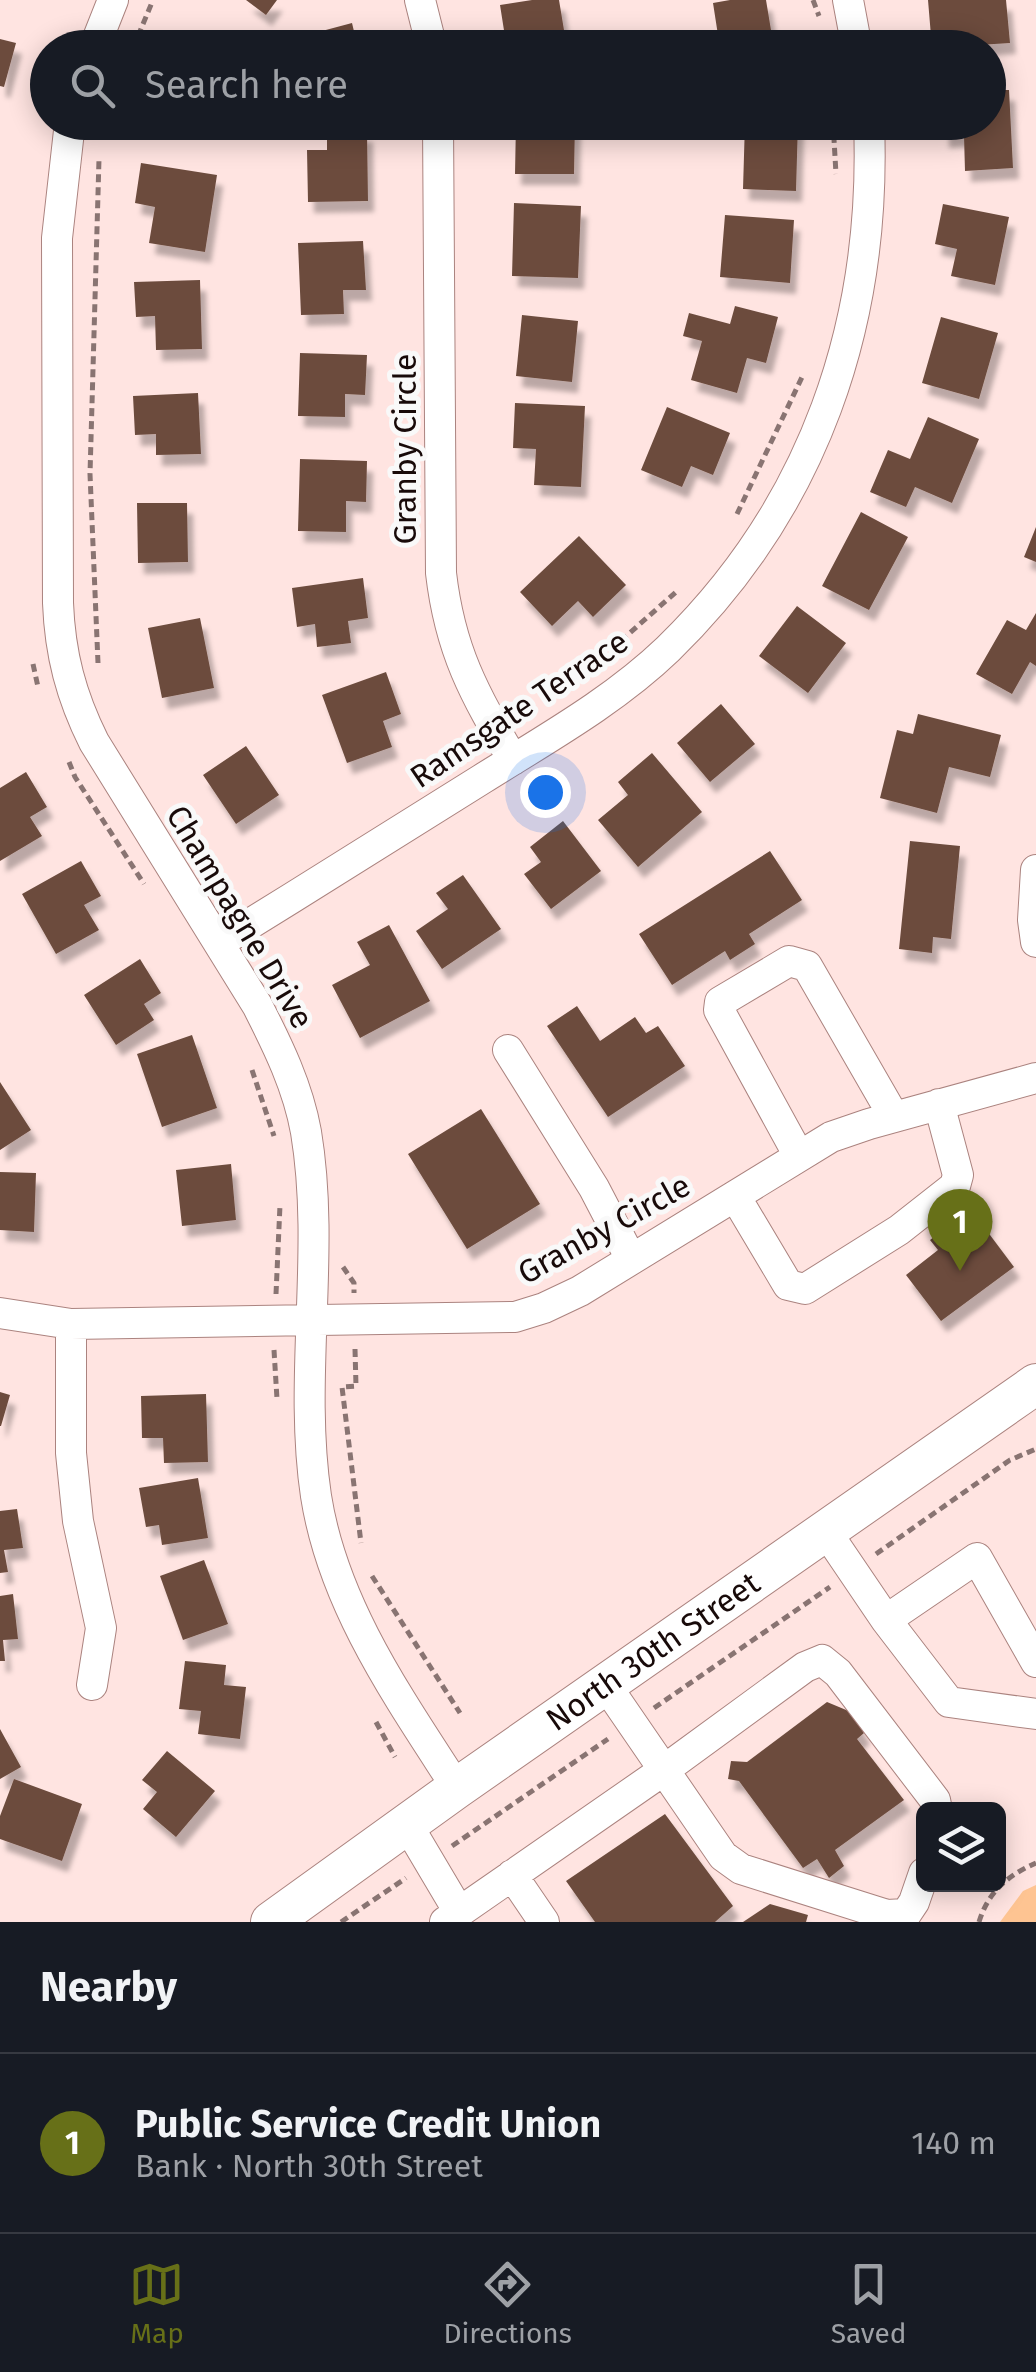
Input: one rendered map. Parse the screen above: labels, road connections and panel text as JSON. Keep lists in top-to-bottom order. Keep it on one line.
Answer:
{"streets":{"main road":["North 30th Street"],"street":["Granby Circle","Ramsgate Terrace","Champagne Drive"]},"crossings":[["Granby Circle","Ramsgate Terrace"],["Granby Circle","Champagne Drive"],["Ramsgate Terrace","Champagne Drive"],["Champagne Drive","North 30th Street"]],"page":{"search":"Search here","pins":"1","heading":"Nearby","list":[{"mark":"1","name":"Public Service Credit Union","note":"Bank · North 30th Street","value":"140 m"}],"nav":["Map","Directions","Saved"]}}
